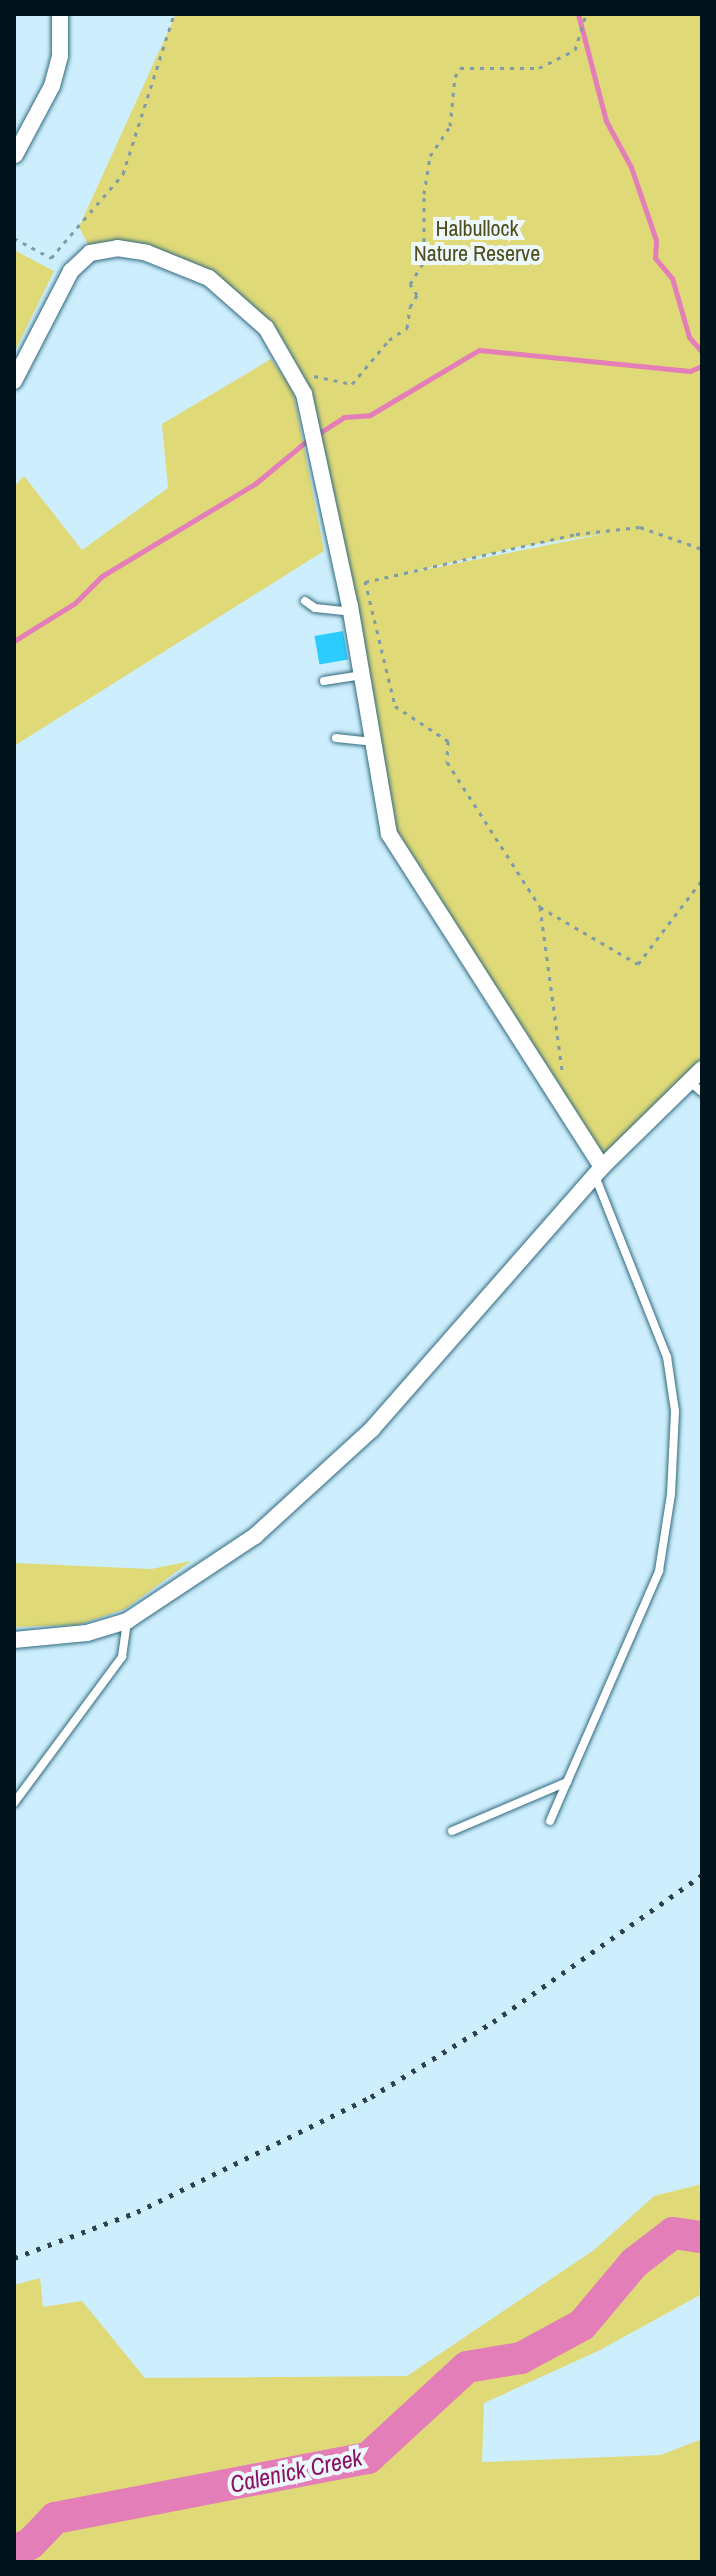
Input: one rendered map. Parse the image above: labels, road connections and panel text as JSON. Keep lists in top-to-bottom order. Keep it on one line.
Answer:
{"water":["Calenick Creek"],"parks":["Halbullock Nature Reserve"]}
